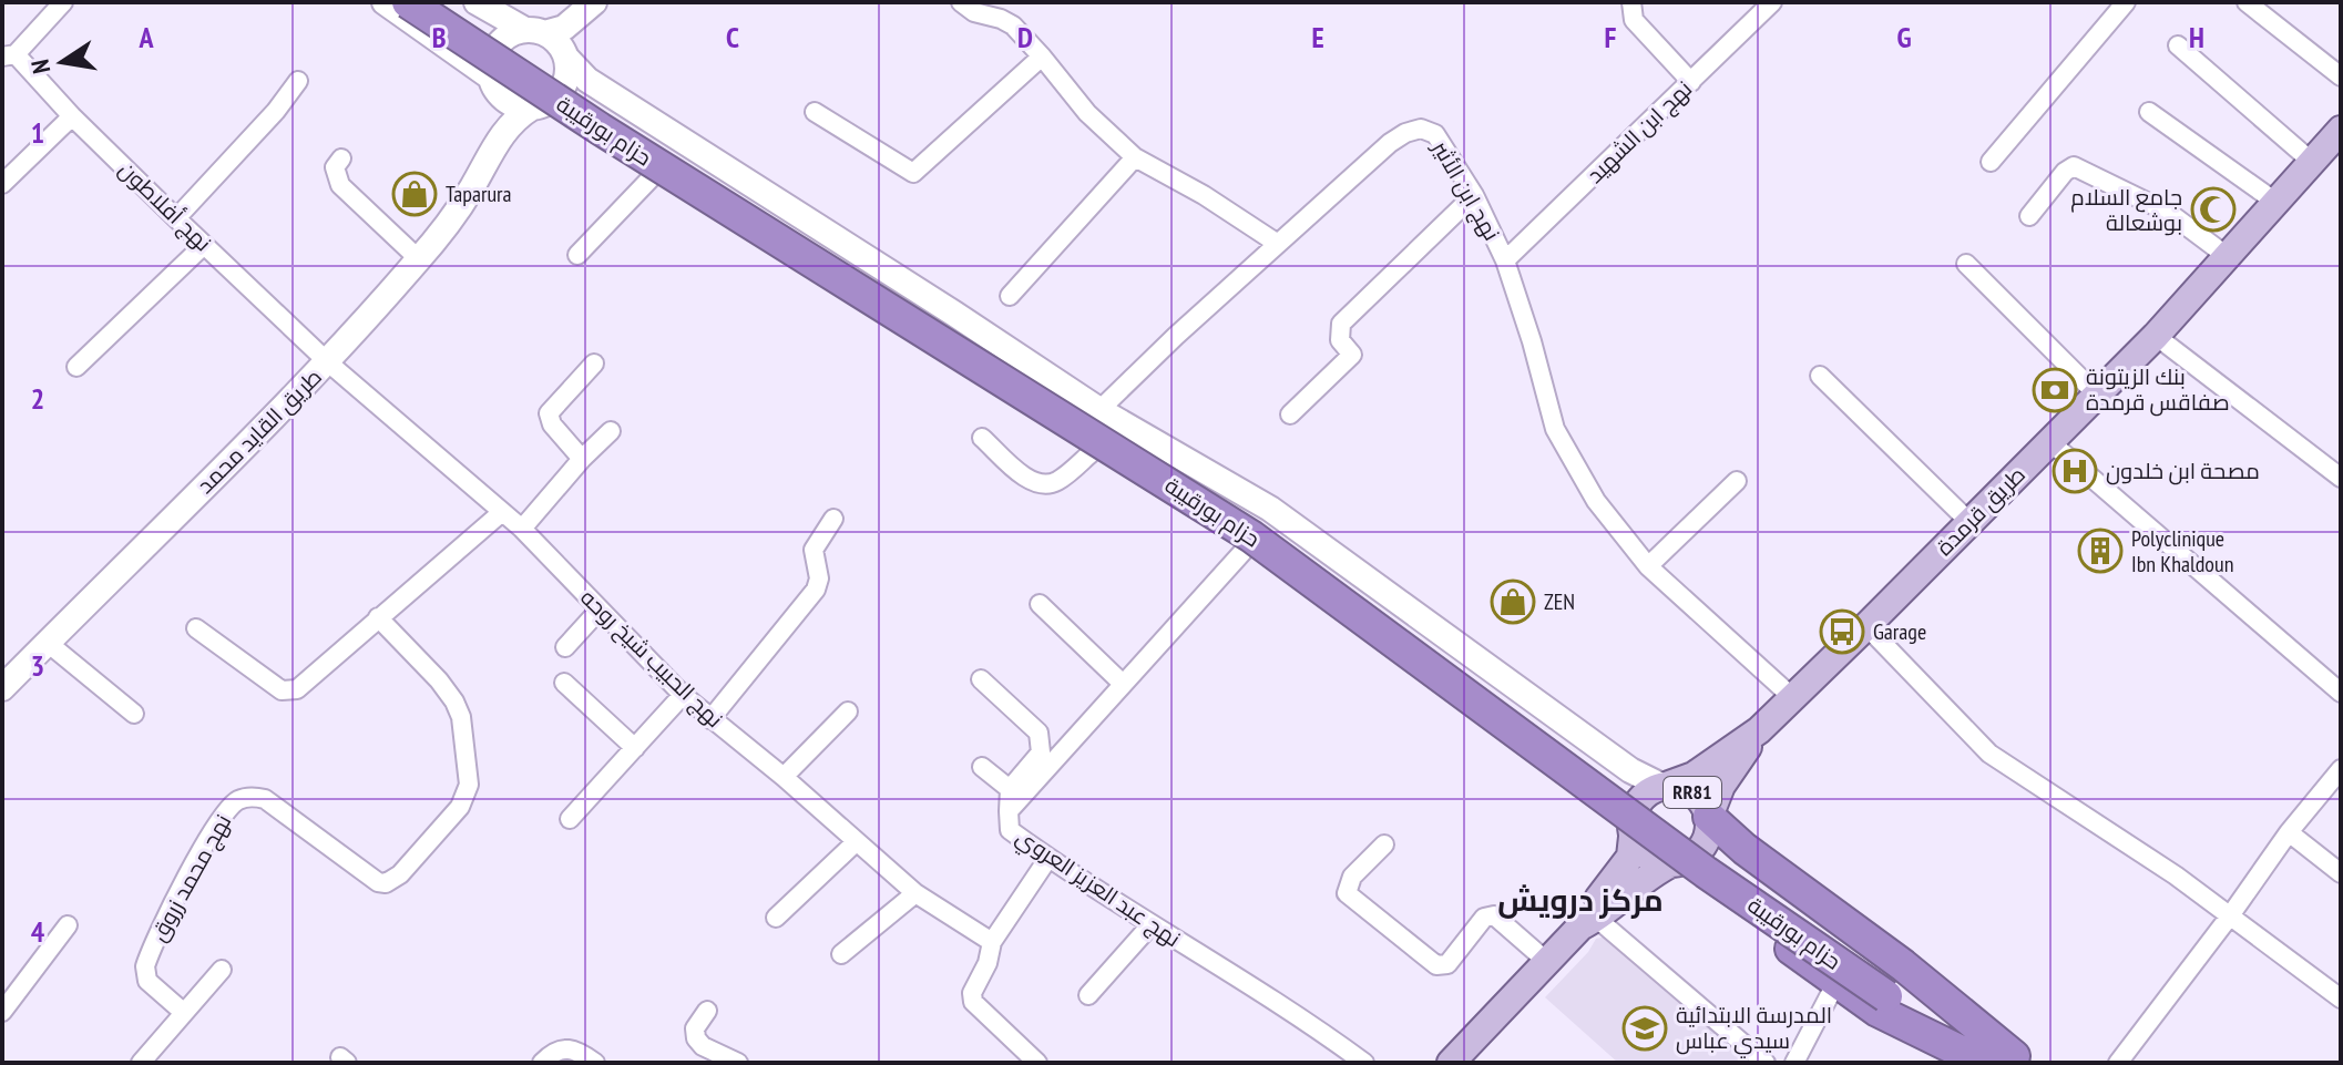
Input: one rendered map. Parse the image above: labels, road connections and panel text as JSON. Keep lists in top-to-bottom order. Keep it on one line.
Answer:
{"streets":{"highway":["حزام بورقيبة"],"main road":["طريق القايد محمد","طريق قرمدة","RR81"],"street":["نهج ابن الشهيد","نهج ابن الأثير","نهج أفلاطون","نهج الحبيب شيخ روحه","نهج محمد زروق","نهج عبد العزيز العروي"]},"crossings":[["حزام بورقيبة","نهج ابن الأثير"],["حزام بورقيبة","طريق القايد محمد"],["حزام بورقيبة","طريق قرمدة"],["حزام بورقيبة","RR81"],["حزام بورقيبة","نهج عبد العزيز العروي"],["نهج ابن الشهيد","نهج ابن الأثير"],["نهج ابن الأثير","طريق قرمدة"],["نهج أفلاطون","طريق القايد محمد"],["نهج أفلاطون","نهج الحبيب شيخ روحه"],["طريق القايد محمد","نهج الحبيب شيخ روحه"],["طريق قرمدة","RR81"]],"districts":["مركز درويش"],"places":{"shop":["Taparura","ZEN"],"mosque":["جامع السلام بوشعالة"],"bank":["بنك الزيتونة صفاقس قرمدة"],"hospital":["مصحة ابن خلدون"],"building":["Polyclinique Ibn Khaldoun"],"bus stop":["Garage"],"school or university":["المدرسة الابتدائية سيدي عباس"]},"north":"left","grid":{"columns":["A","B","C","D","E","F","G","H"],"rows":["1","2","3","4"]}}
